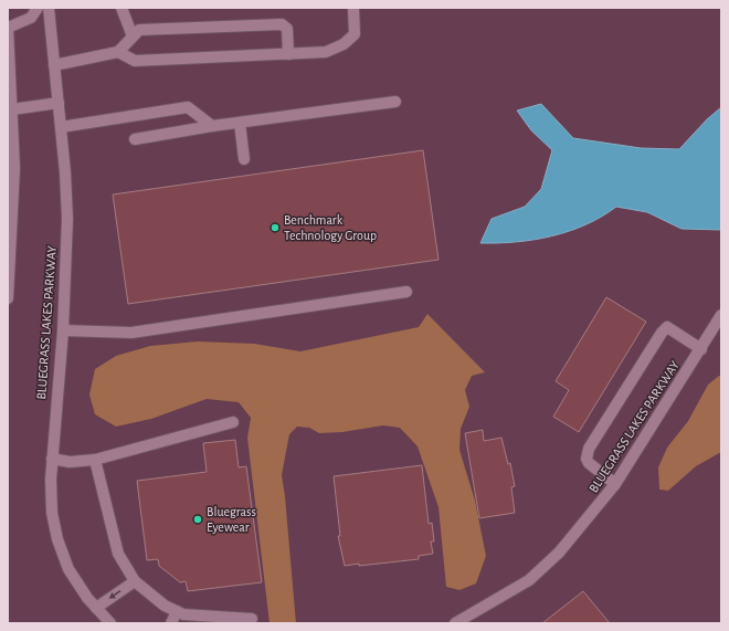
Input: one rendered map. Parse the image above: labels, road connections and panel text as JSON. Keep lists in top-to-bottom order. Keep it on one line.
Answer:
{"streets":{"street":["BLUEGRASS LAKES PARKWAY"]},"places":["Benchmark Technology Group","Bluegrass Eyewear"]}
